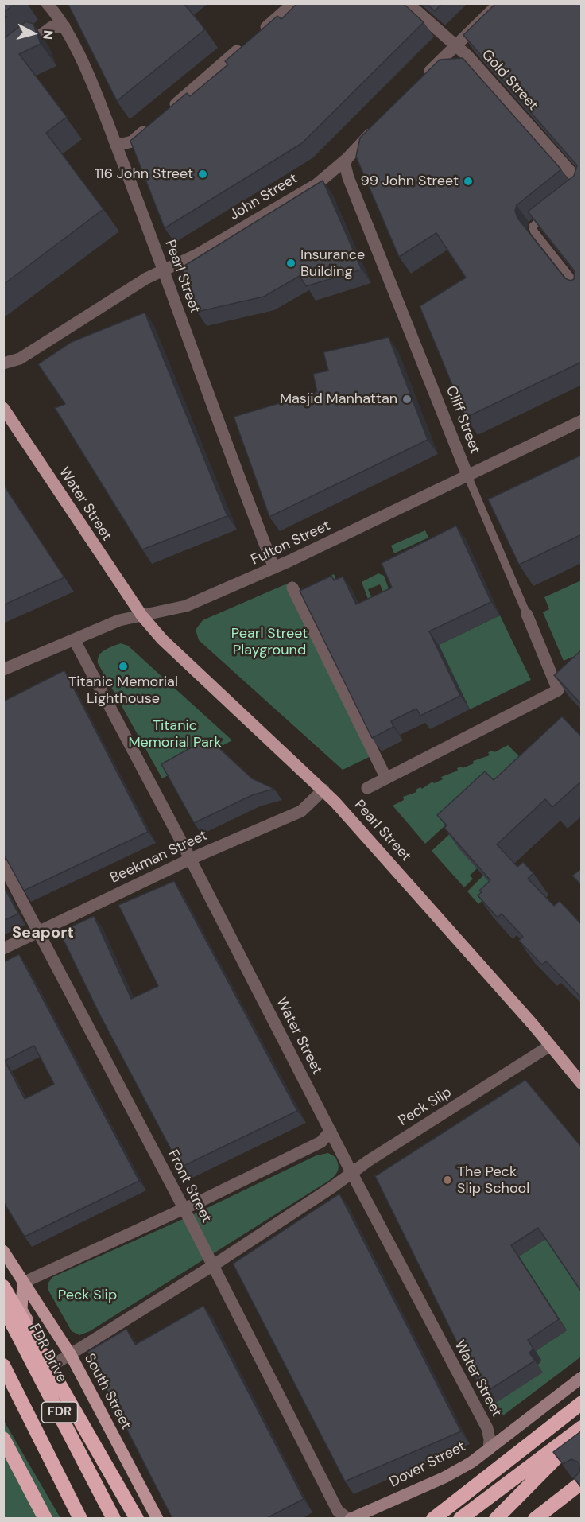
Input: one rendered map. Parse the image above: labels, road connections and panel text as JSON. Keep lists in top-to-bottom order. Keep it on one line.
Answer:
{"streets":{"highway":["FDR Drive","FDR"],"main road":["Pearl Street","Water Street","South Street","Dover Street"],"street":["Gold Street","John Street","Cliff Street","Fulton Street","Beekman Street","Peck Slip","Front Street"]},"crossings":[["John Street","Pearl Street"],["John Street","Cliff Street"],["Pearl Street","Water Street"],["Pearl Street","Fulton Street"],["Pearl Street","Beekman Street"],["Pearl Street","Peck Slip"],["Cliff Street","Fulton Street"],["Water Street","Fulton Street"],["Water Street","Beekman Street"],["Water Street","Peck Slip"],["Water Street","Dover Street"],["Beekman Street","Front Street"],["Peck Slip","Front Street"],["Peck Slip","South Street"],["Front Street","Dover Street"]],"districts":["Seaport"],"parks":["Pearl Street Playground","Titanic Memorial Park","Peck Slip"],"places":["116 John Street","99 John Street","Insurance Building","Masjid Manhattan","Titanic Memorial Lighthouse","The Peck Slip School"],"north":"right"}
